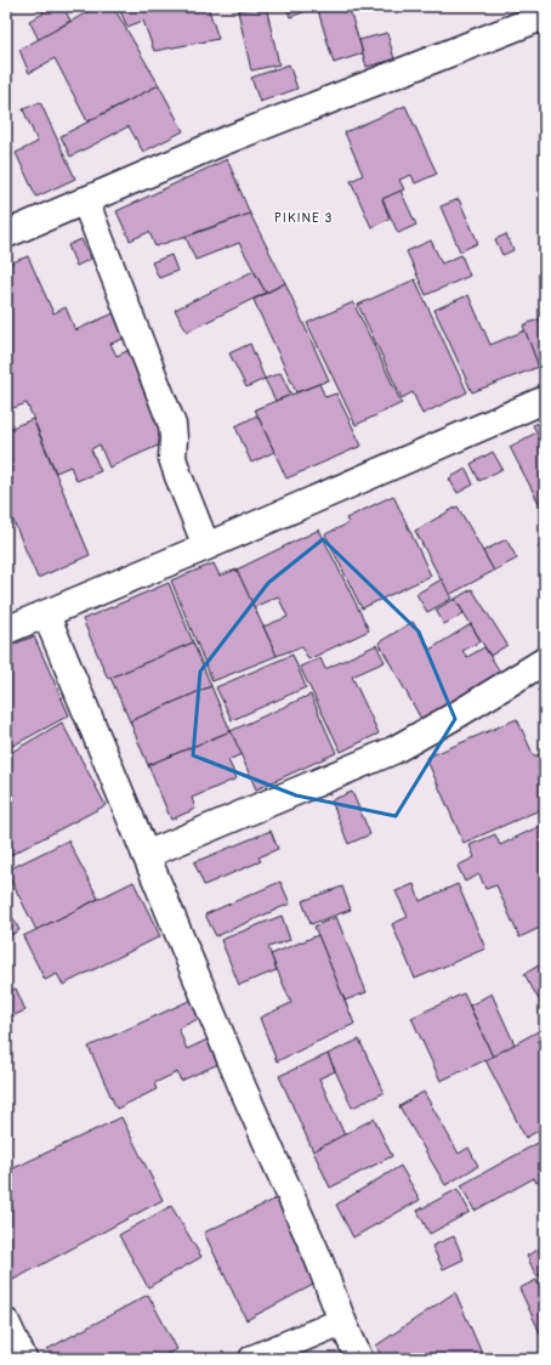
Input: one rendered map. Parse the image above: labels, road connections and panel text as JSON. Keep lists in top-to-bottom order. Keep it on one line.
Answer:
{"districts":["PIKINE 3"]}
